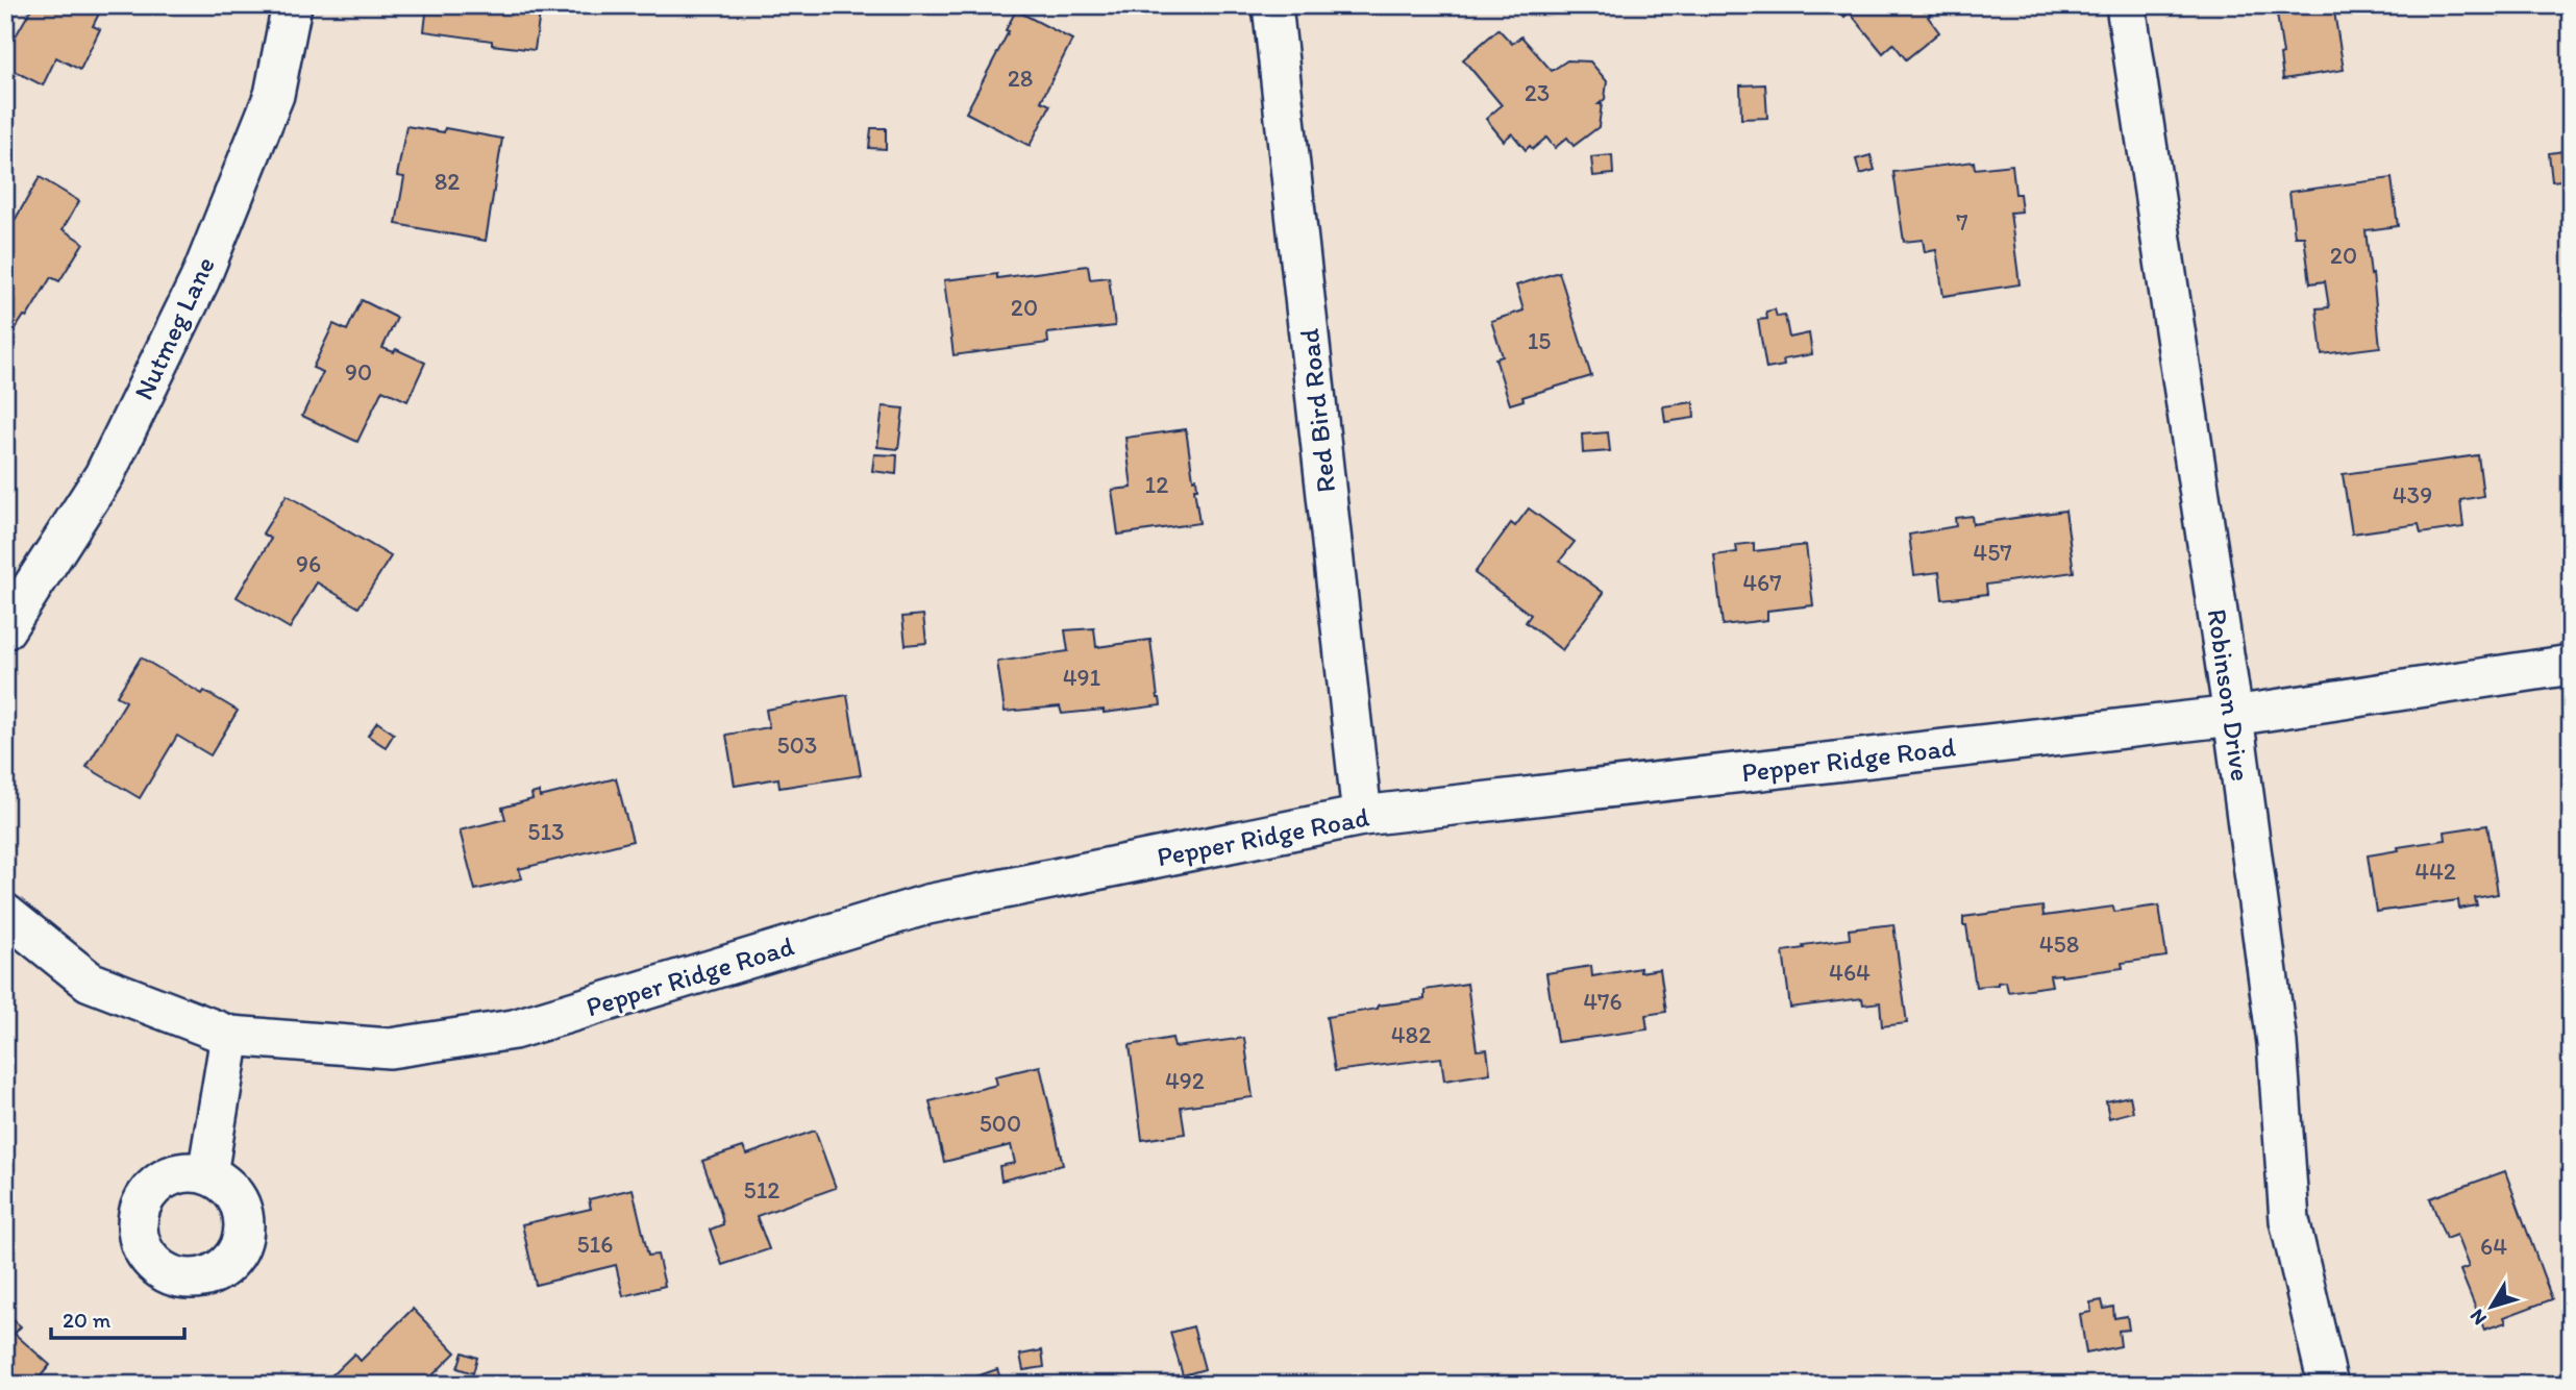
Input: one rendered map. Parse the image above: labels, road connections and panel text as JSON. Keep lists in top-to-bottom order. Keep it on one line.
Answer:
{"streets":{"street":["Nutmeg Lane","Red Bird Road","Robinson Drive","Pepper Ridge Road"]},"crossings":[["Red Bird Road","Pepper Ridge Road"],["Robinson Drive","Pepper Ridge Road"]],"house_numbers":["28","23","82","7","20","20","15","90","12","439","457","96","467","491","503","513","442","458","464","476","482","492","500","512","516","64"],"scale_bar":"20 m","north":"bottom left"}
